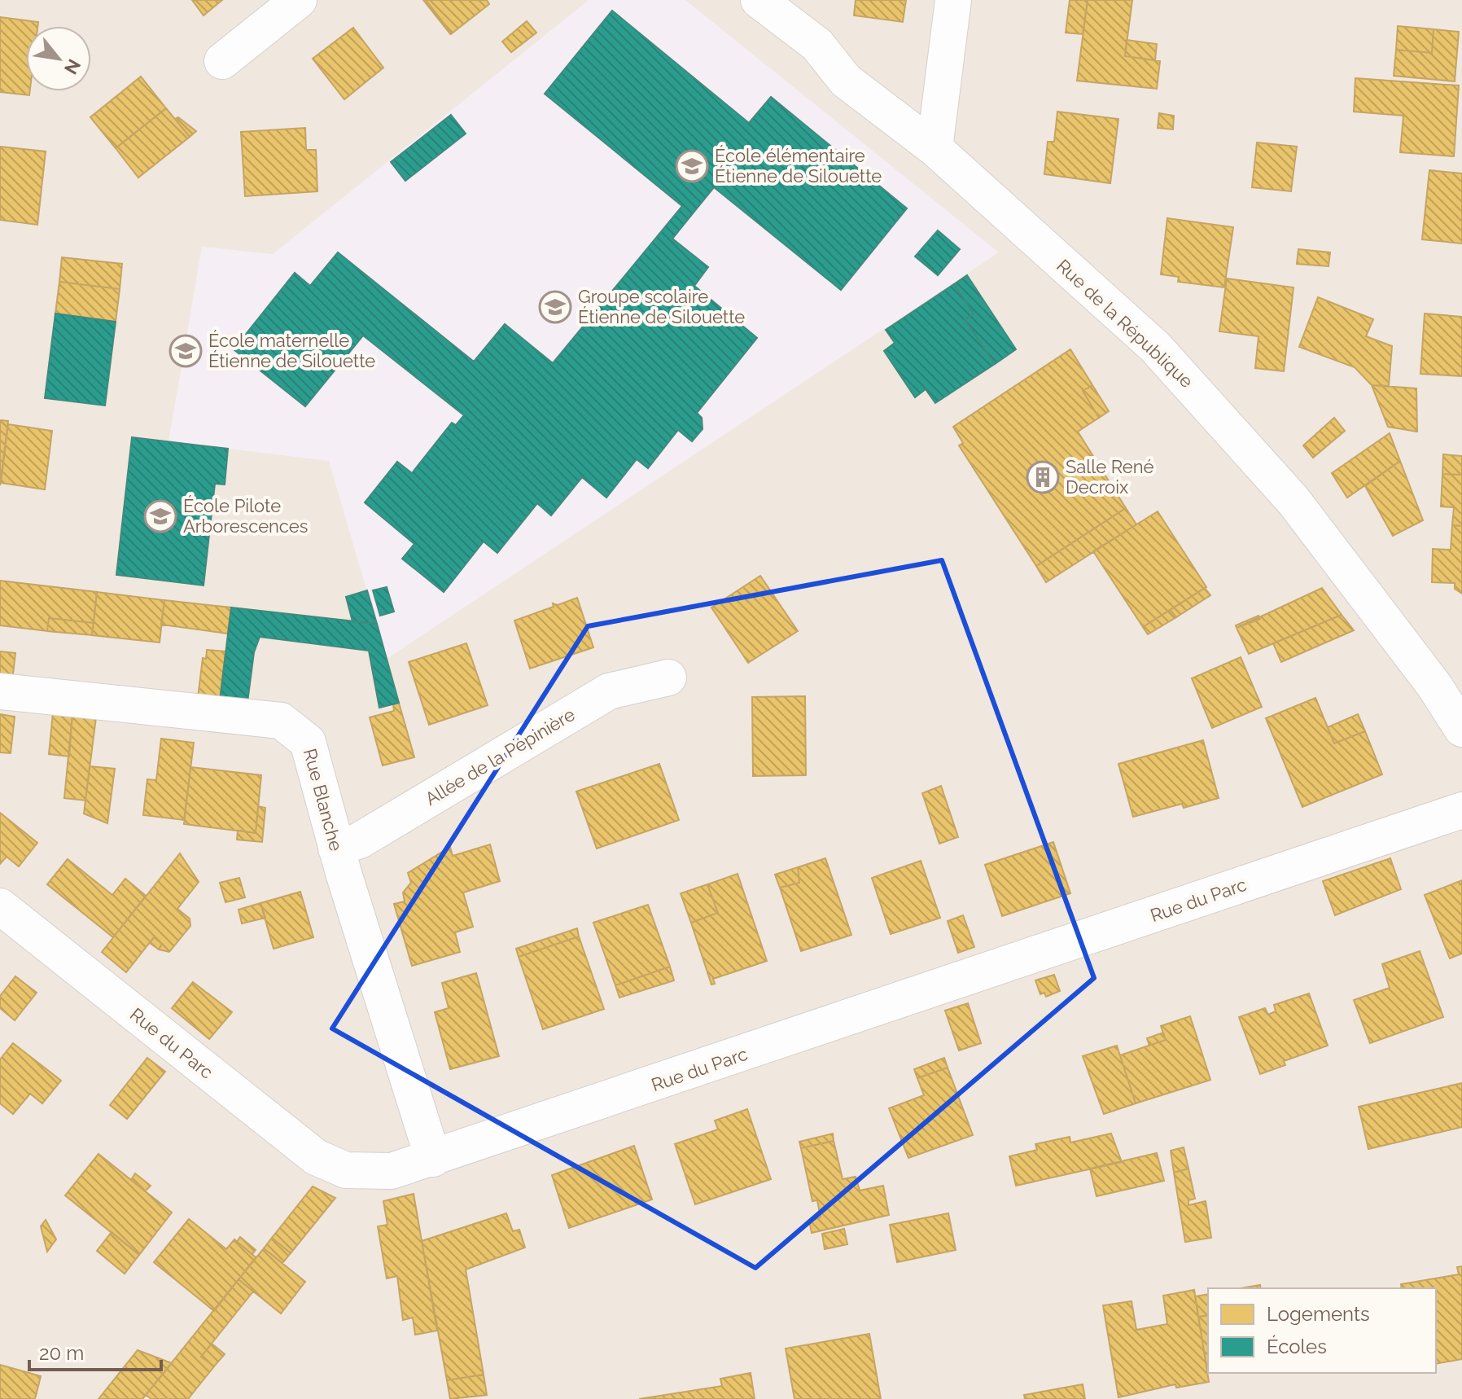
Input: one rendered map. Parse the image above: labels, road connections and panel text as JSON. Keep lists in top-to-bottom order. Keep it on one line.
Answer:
{"streets":{"street":["Rue de la République","Allée de la Pépinière","Rue Blanche","Rue du Parc"]},"crossings":[["Allée de la Pépinière","Rue Blanche"],["Rue Blanche","Rue du Parc"]],"places":{"school or university":["École élémentaire Étienne de Silouette","Groupe scolaire Étienne de Silouette","École maternelle Étienne de Silouette","École Pilote Arborescences"],"building":["Salle René Decroix"]},"legend":["Logements","Écoles"],"scale_bar":"20 m","north":"bottom right"}
